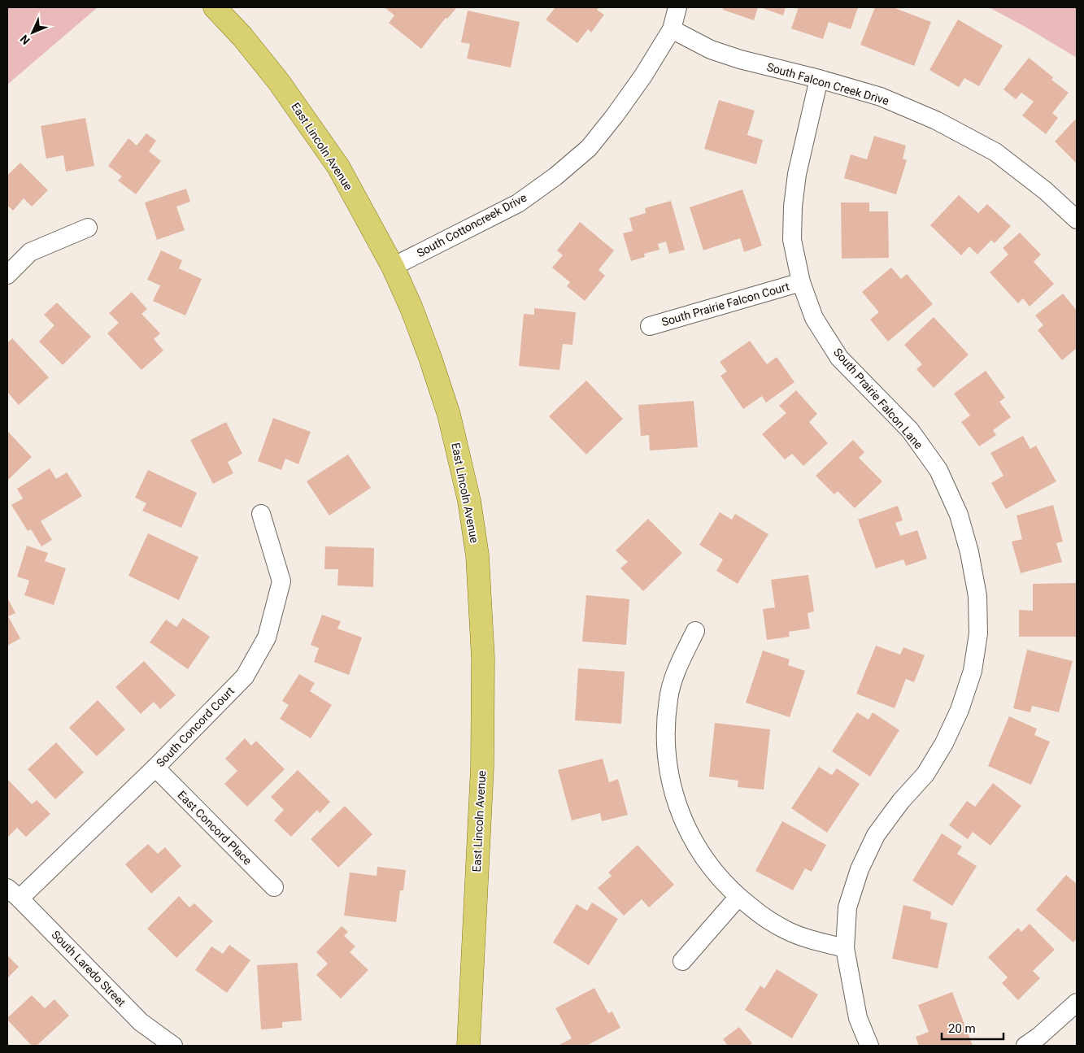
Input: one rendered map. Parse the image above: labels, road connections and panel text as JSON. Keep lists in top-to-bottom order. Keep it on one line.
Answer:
{"streets":{"main road":["East Lincoln Avenue"],"street":["South Falcon Creek Drive","South Cottoncreek Drive","South Prairie Falcon Court","South Prairie Falcon Lane","South Concord Court","East Concord Place","South Laredo Street"]},"crossings":[["South Falcon Creek Drive","South Cottoncreek Drive"],["South Falcon Creek Drive","South Prairie Falcon Lane"],["East Lincoln Avenue","South Cottoncreek Drive"],["South Prairie Falcon Court","South Prairie Falcon Lane"],["South Concord Court","East Concord Place"],["South Concord Court","South Laredo Street"]],"scale_bar":"20 m","north":"bottom left"}
